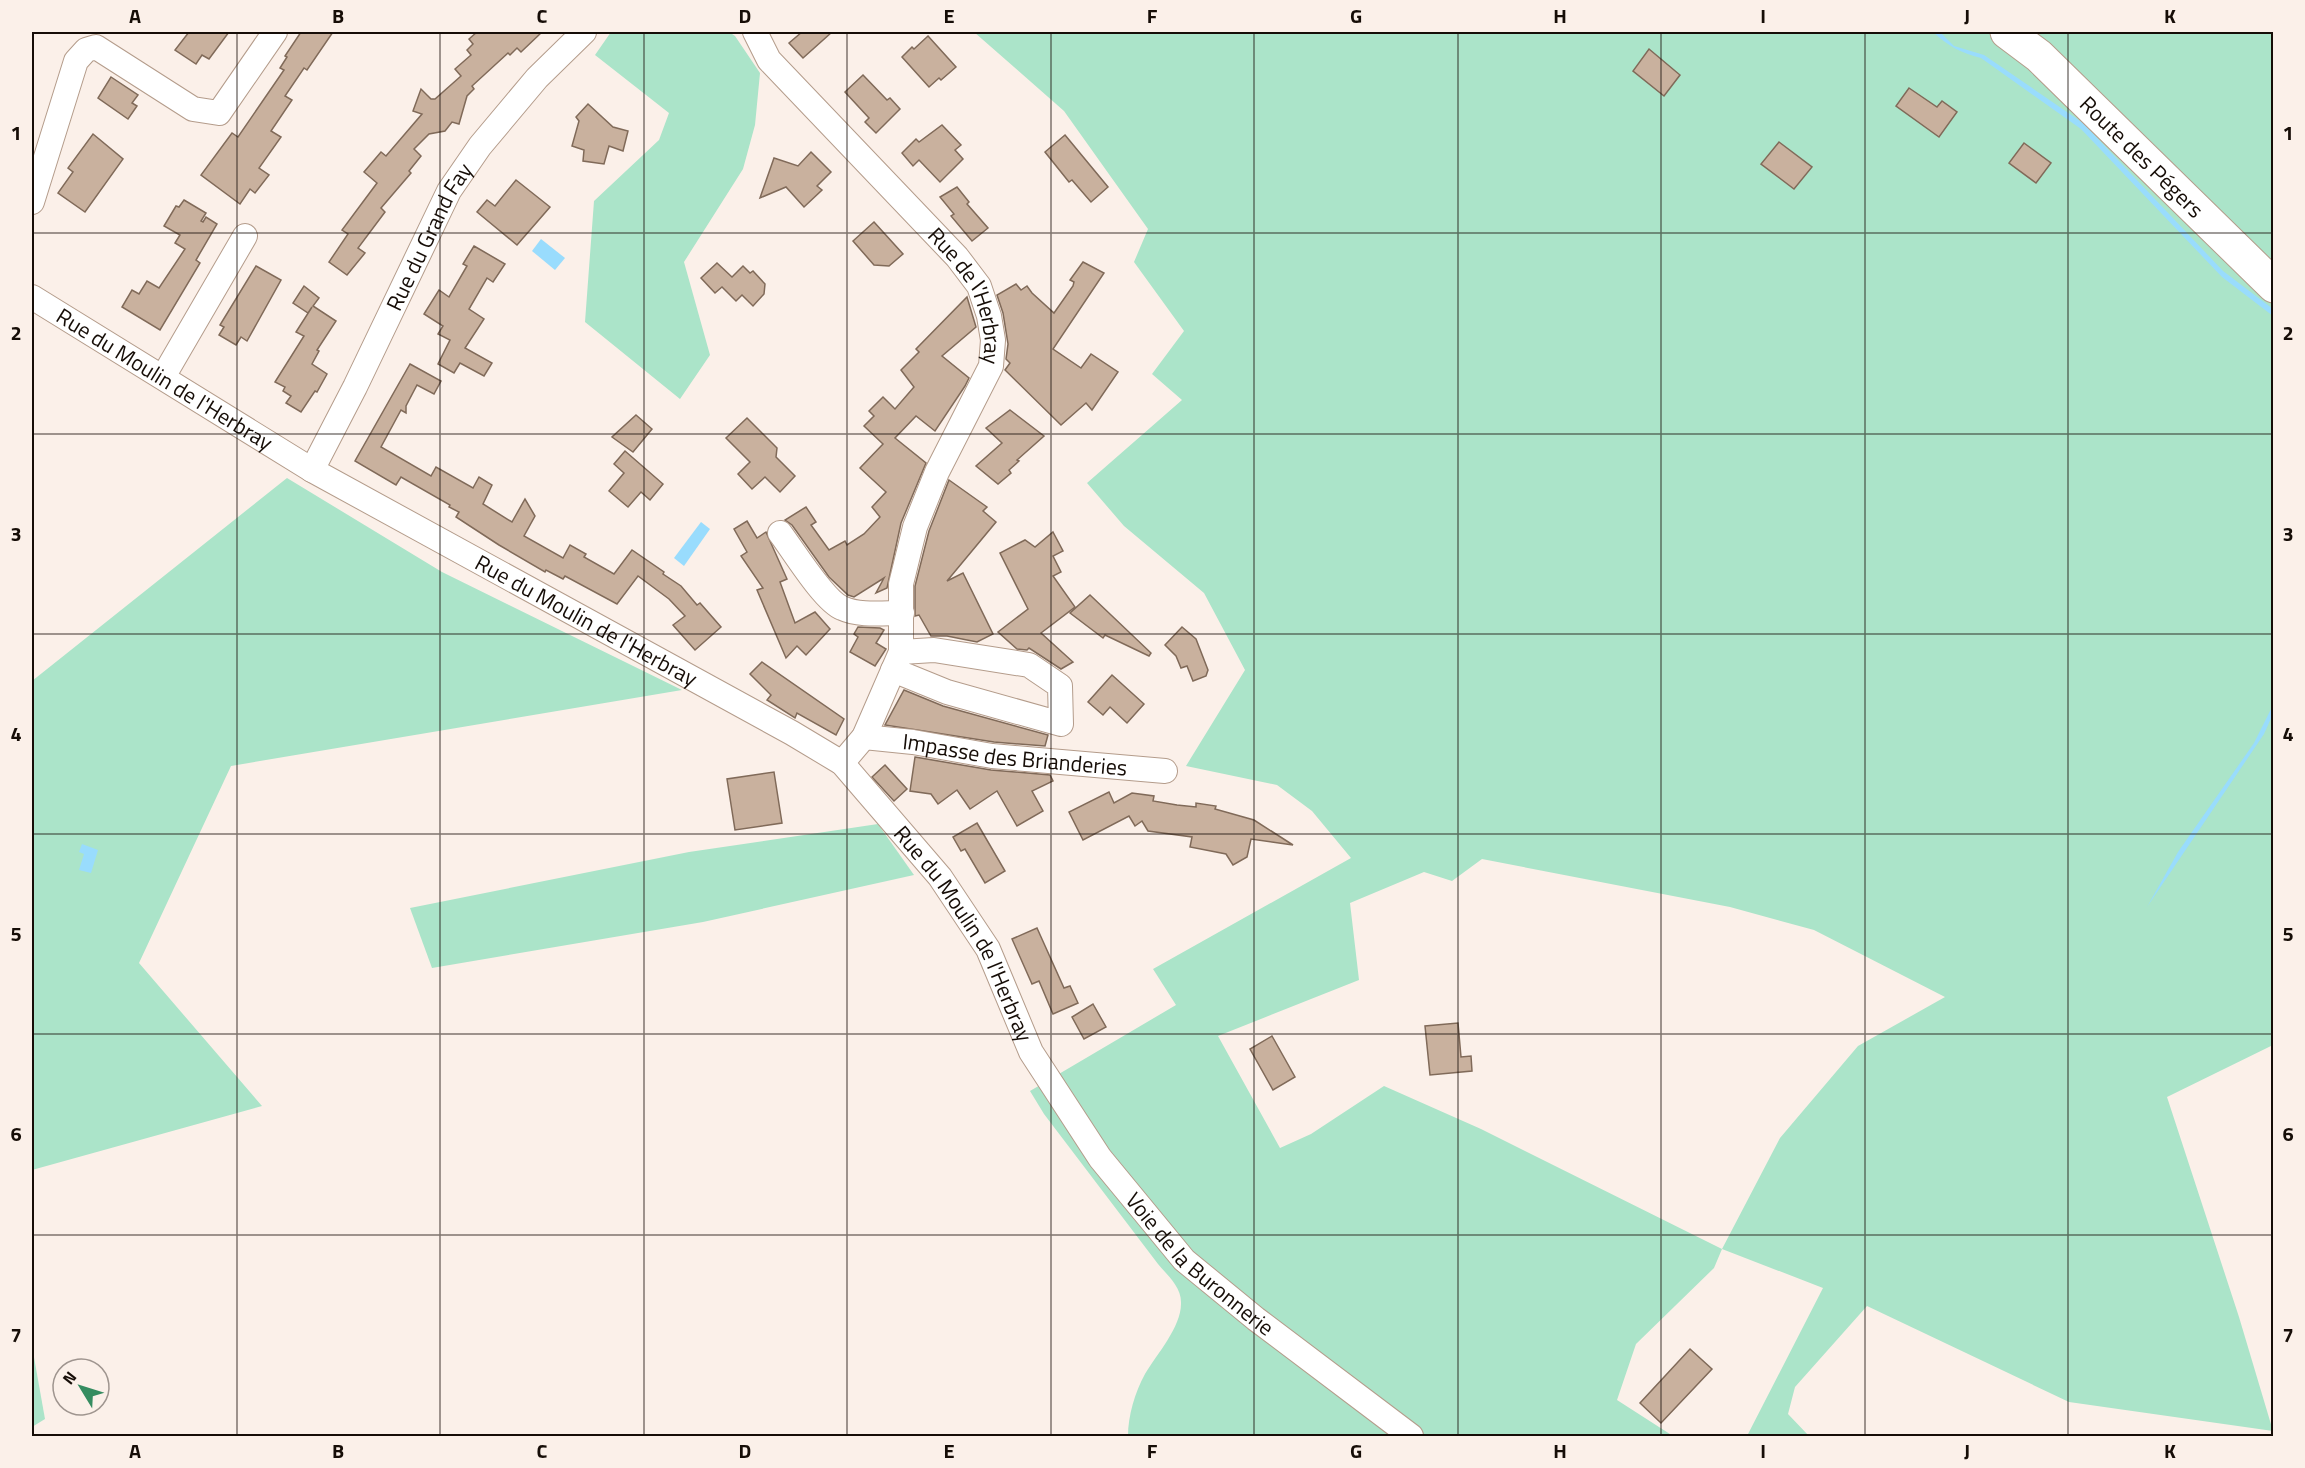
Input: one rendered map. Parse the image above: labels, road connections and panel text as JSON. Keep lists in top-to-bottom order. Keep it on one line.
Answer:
{"streets":{"street":["Route des Pégers","Rue du Grand Fay","Rue de l'Herbray","Rue du Moulin de l'Herbray","Impasse des Brianderies","Voie de la Buronnerie"]},"crossings":[["Rue du Grand Fay","Rue du Moulin de l'Herbray"],["Rue de l'Herbray","Rue du Moulin de l'Herbray"],["Rue de l'Herbray","Impasse des Brianderies"],["Rue du Moulin de l'Herbray","Voie de la Buronnerie"]],"north":"top left","grid":{"columns":["A","B","C","D","E","F","G","H","I","J","K"],"rows":["1","2","3","4","5","6","7"]}}
